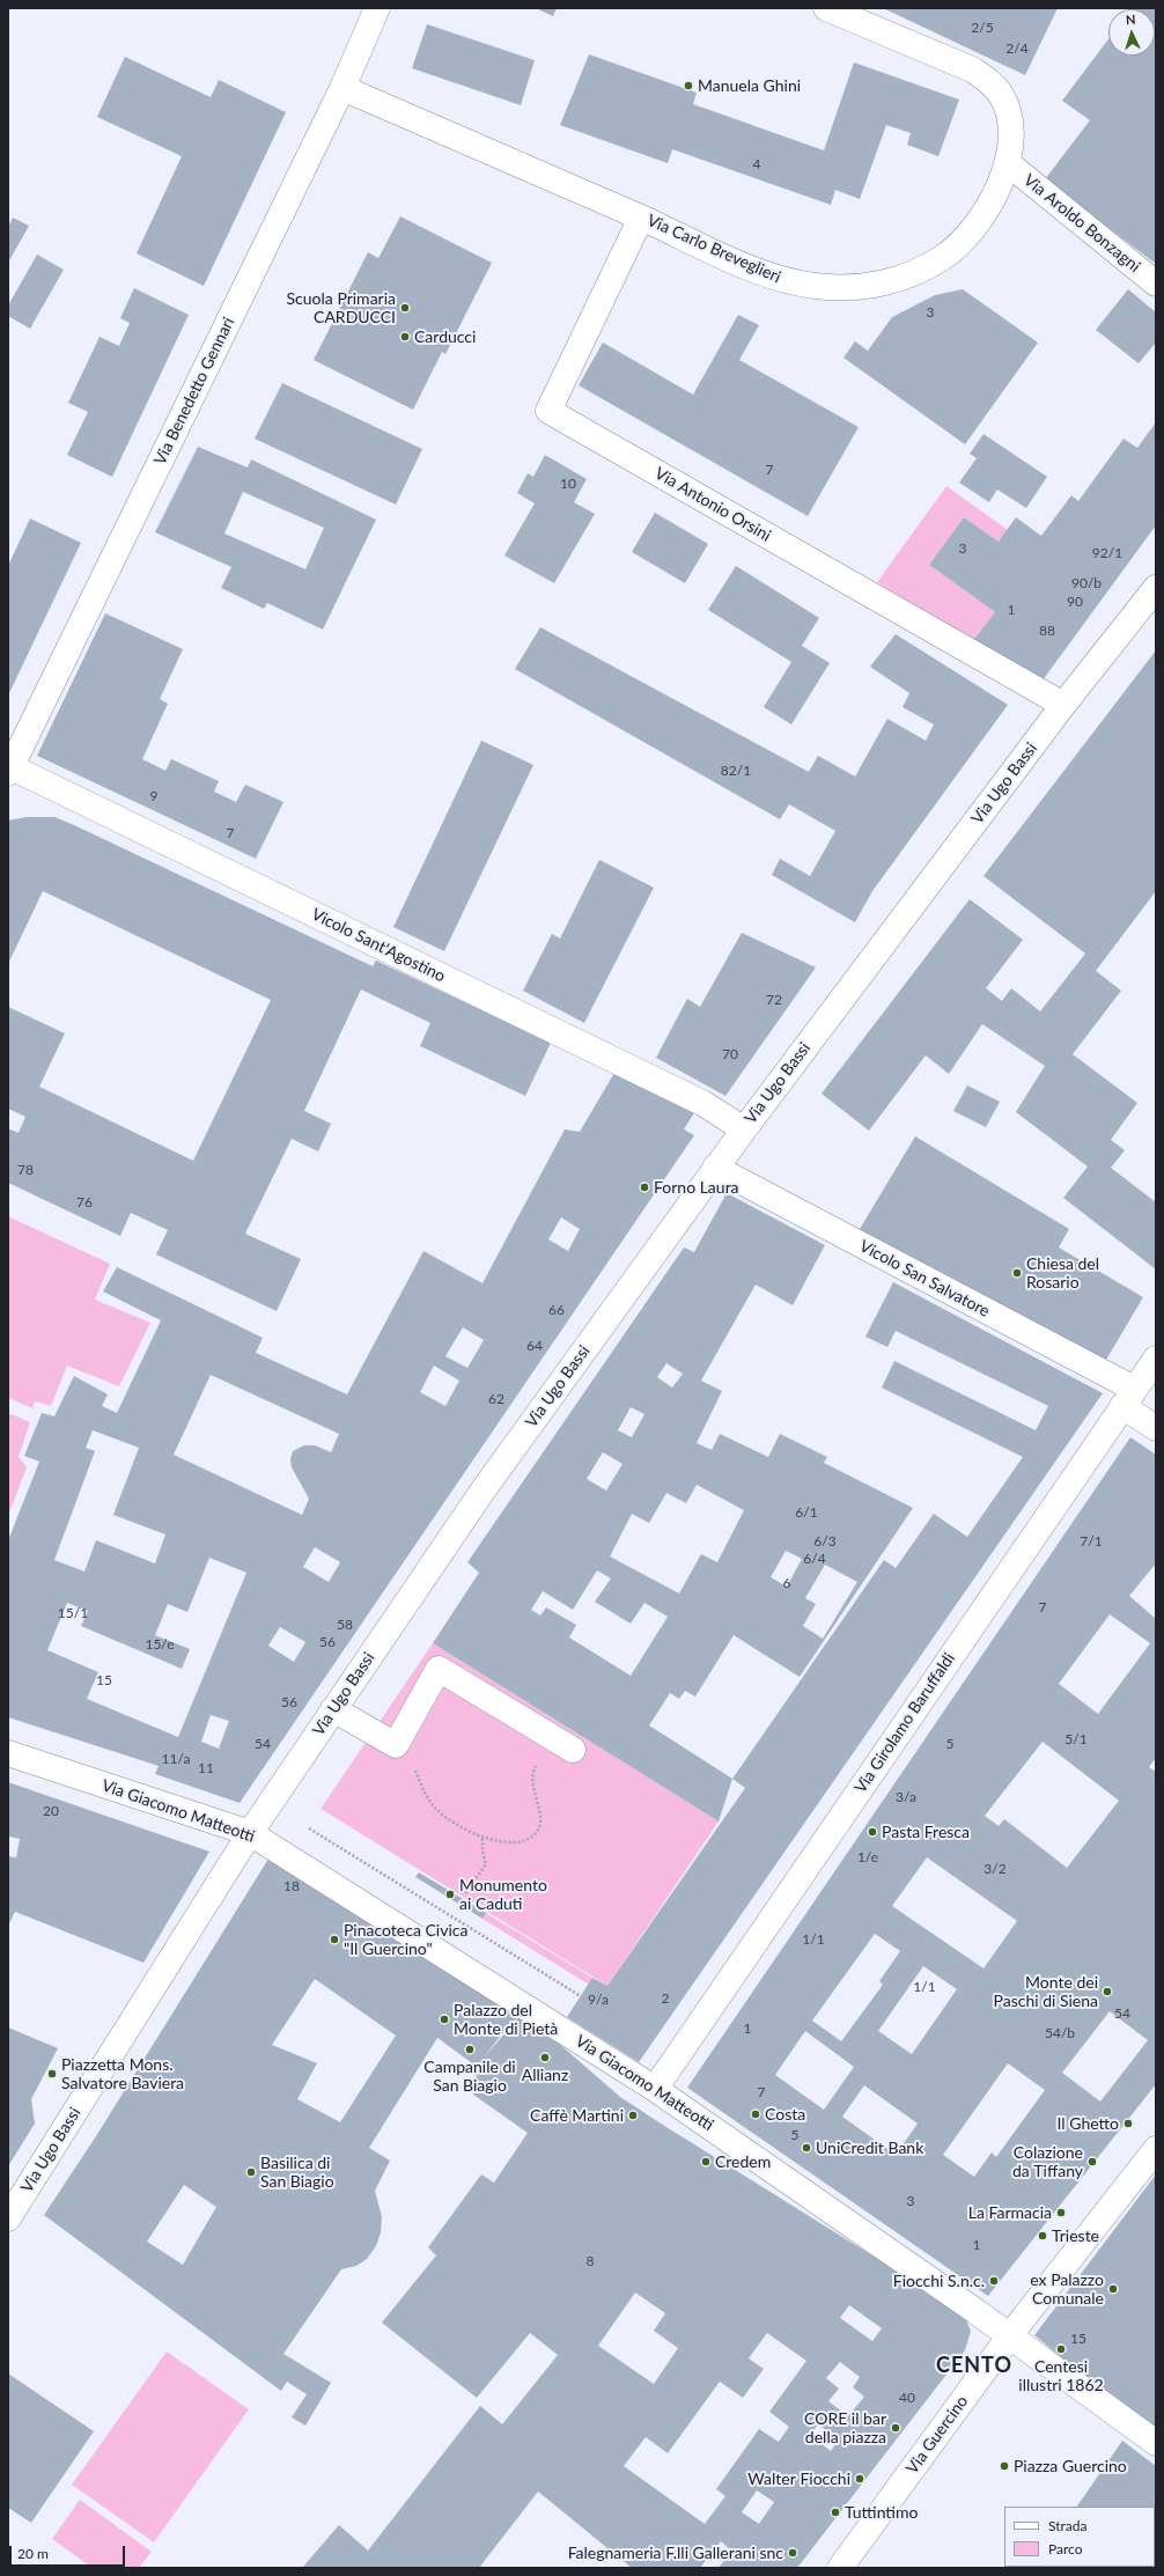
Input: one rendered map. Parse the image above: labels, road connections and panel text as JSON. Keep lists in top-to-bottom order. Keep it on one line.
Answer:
{"streets":{"street":["Via Aroldo Bonzagni","Via Carlo Breveglieri","Via Benedetto Gennari","Via Antonio Orsini","Via Ugo Bassi","Vicolo Sant'Agostino","Vicolo San Salvatore","Via Girolamo Baruffaldi","Via Giacomo Matteotti","Via Guercino"]},"crossings":[["Via Aroldo Bonzagni","Via Carlo Breveglieri"],["Via Carlo Breveglieri","Via Benedetto Gennari"],["Via Carlo Breveglieri","Via Antonio Orsini"],["Via Benedetto Gennari","Vicolo Sant'Agostino"],["Via Antonio Orsini","Via Ugo Bassi"],["Via Ugo Bassi","Vicolo Sant'Agostino"],["Via Ugo Bassi","Vicolo San Salvatore"],["Via Ugo Bassi","Via Giacomo Matteotti"],["Vicolo San Salvatore","Via Girolamo Baruffaldi"],["Via Girolamo Baruffaldi","Via Giacomo Matteotti"],["Via Giacomo Matteotti","Via Guercino"]],"districts":["CENTO"],"places":["Manuela Ghini","Scuola Primaria CARDUCCI","Carducci","Forno Laura","Chiesa del Rosario","Pasta Fresca","Monumento ai Caduti","Pinacoteca Civica \"Il Guercino\"","Monte dei Paschi di Siena","Palazzo del Monte di Pietà","Campanile di San Biagio","Allianz","Piazzetta Mons. Salvatore Baviera","Costa","Caffè Martini","Il Ghetto","UniCredit Bank","Credem","Colazione da Tiffany","Basilica di San Biagio","La Farmacia","Trieste","Fiocchi S.n.c.","ex Palazzo Comunale","Centesi illustri 1862","CORE il bar della piazza","Piazza Guercino","Walter Fiocchi","Tuttintimo","Falegnameria F.lli Gallerani snc"],"house_numbers":["2/5","2/4","4","3","7","10","3","92/1","90/b","90","1","88","82/1","9","7","72","70","78","76","66","64","62","6/1","6/3","7/1","6/4","6","7","15/1","58","56","15/e","15","56","5/1","54","5","11/a","11","3/a","20","1/e","3/2","18","1/1","1/1","2","9/a","54","1","54/b","7","5","3","1","8","15","40"],"legend":["Strada","Parco"],"scale_bar":"20 m","north":"top"}
